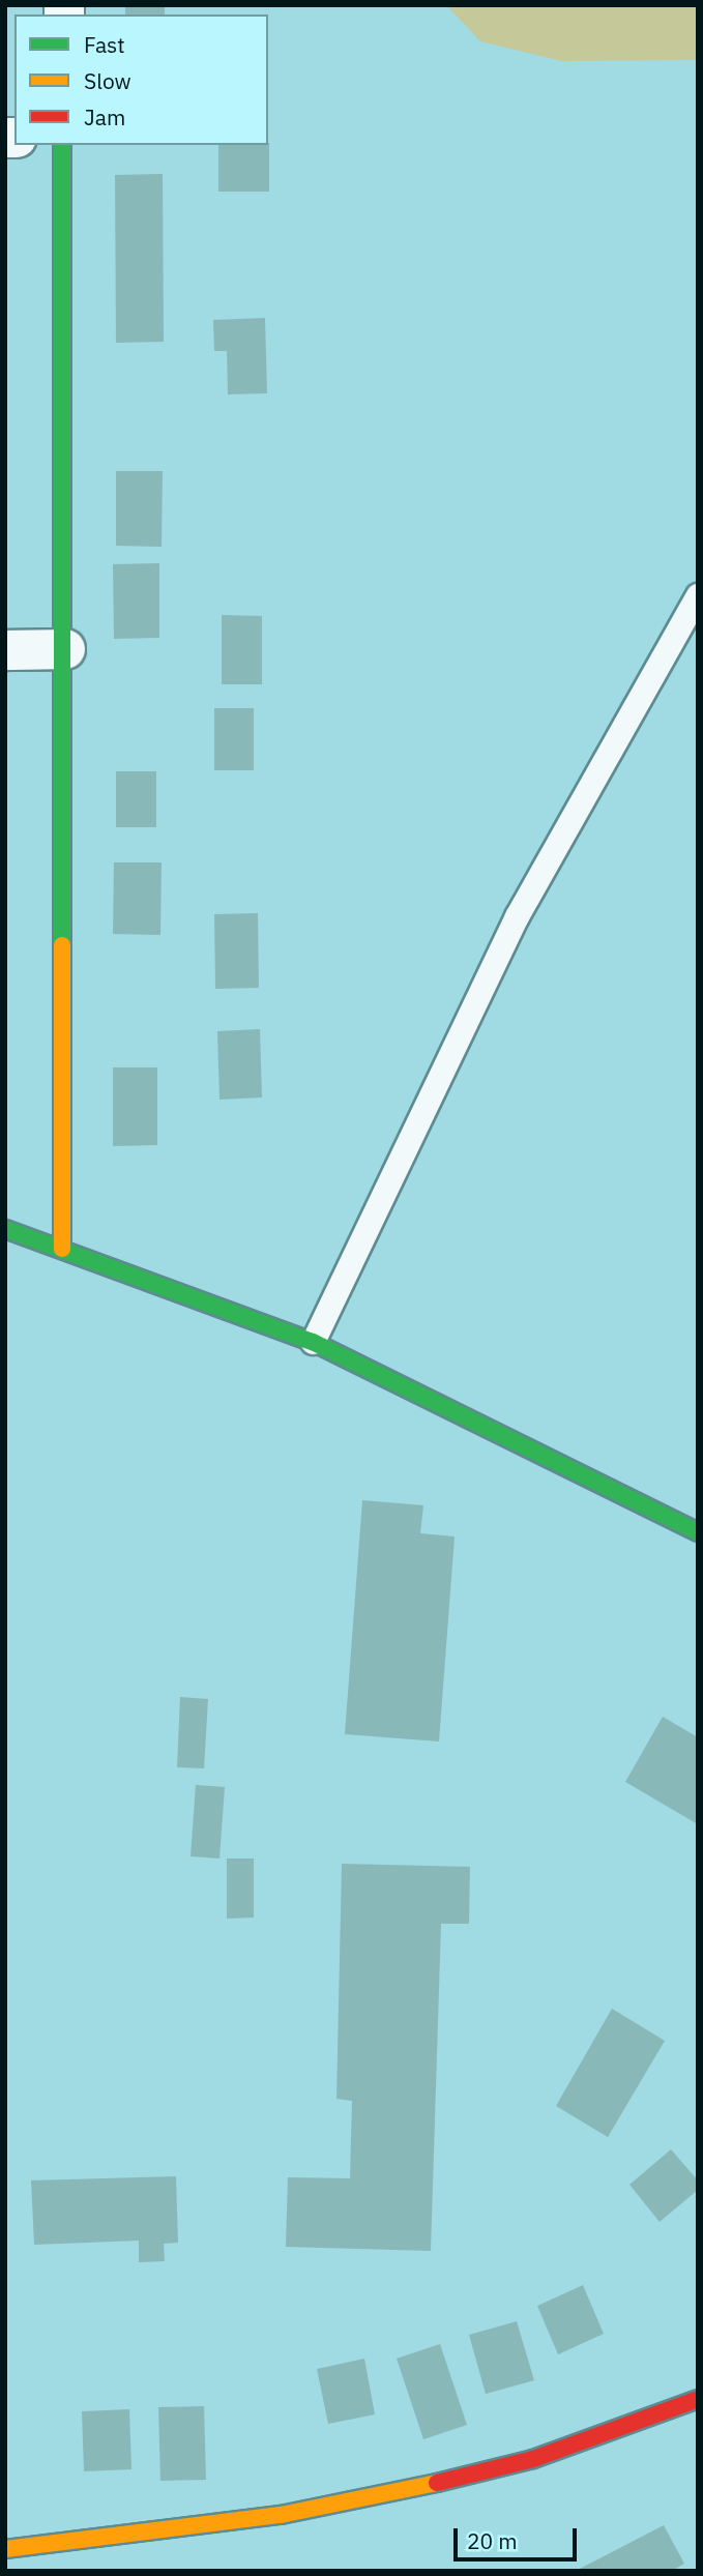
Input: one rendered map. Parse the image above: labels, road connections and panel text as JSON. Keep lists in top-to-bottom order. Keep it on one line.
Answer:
{"legend":["Fast","Slow","Jam"],"scale_bar":"20 m"}
